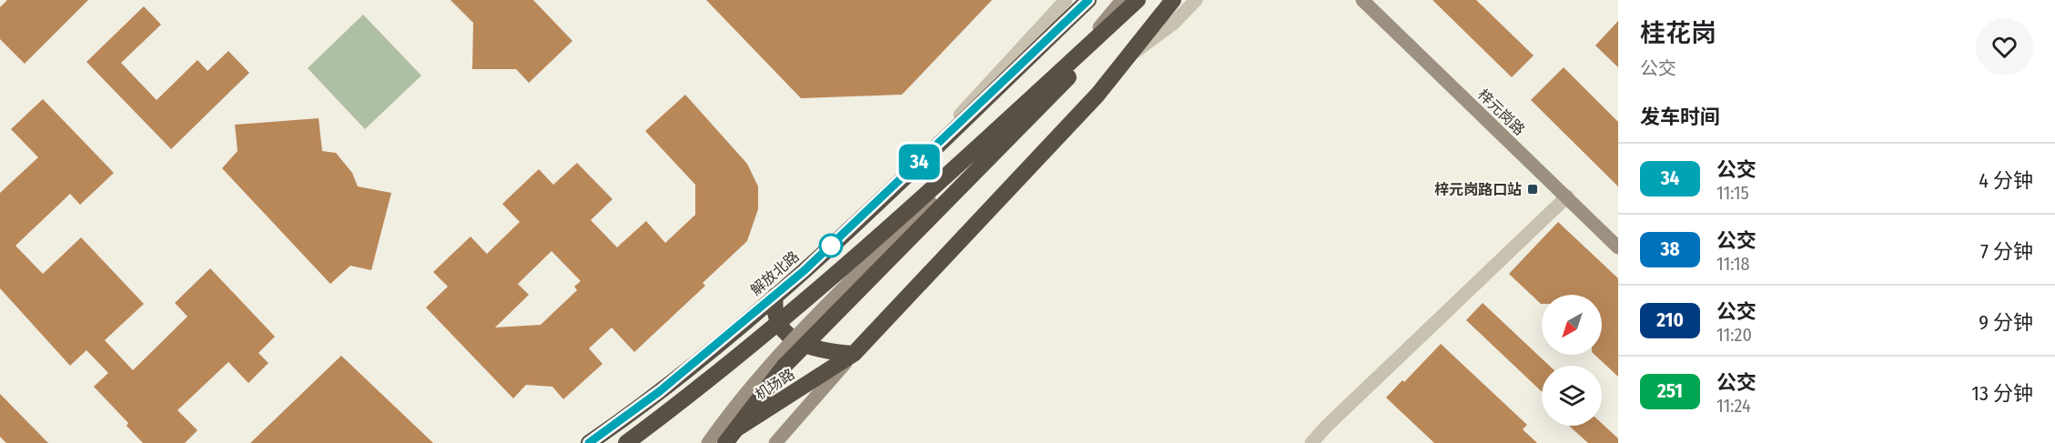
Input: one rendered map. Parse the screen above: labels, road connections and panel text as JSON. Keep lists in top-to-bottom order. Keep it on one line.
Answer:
{"streets":{"highway":["解放北路","机场路"],"main road":["梓元岗路"]},"places":{"transit":["梓元岗路口站"]},"lines":["bus line 34"],"north":"bottom left","page":{"on_map":"34","heading":[["桂花岗","公交"],"发车时间"],"list":[{"mark":"34","name":"公交","note":"11:15","value":"4 分钟"},{"mark":"38","name":"公交","note":"11:18","value":"7 分钟"},{"mark":"210","name":"公交","note":"11:20","value":"9 分钟"},{"mark":"251","name":"公交","note":"11:24","value":"13 分钟"}]}}
